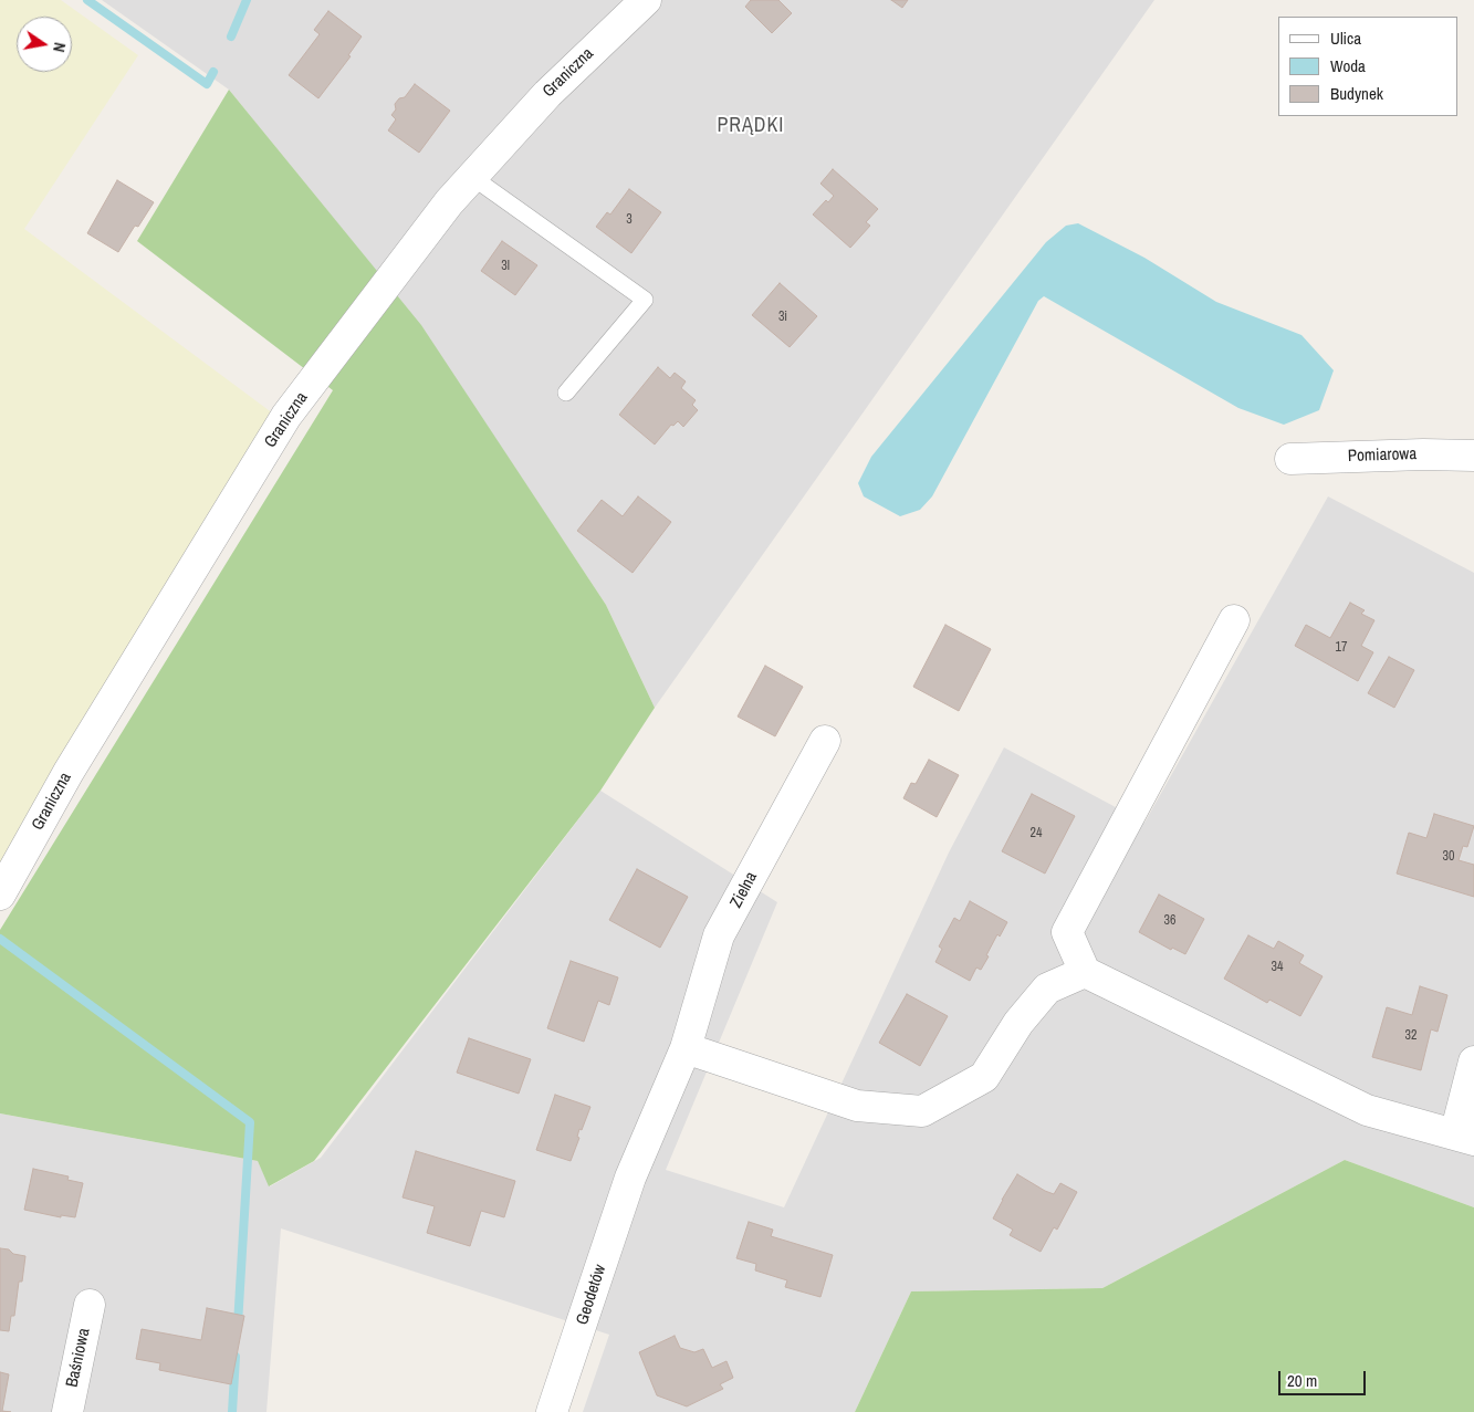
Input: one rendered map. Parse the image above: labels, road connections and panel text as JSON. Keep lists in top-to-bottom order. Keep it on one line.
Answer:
{"streets":{"street":["Graniczna","Pomiarowa","Zielna","Geodetów","Baśniowa"]},"crossings":[["Zielna","Geodetów"]],"districts":["PRĄDKI"],"house_numbers":["3","3l","3i","17","24","30","36","34","32"],"legend":["Ulica","Woda","Budynek"],"scale_bar":"20 m","north":"right"}
